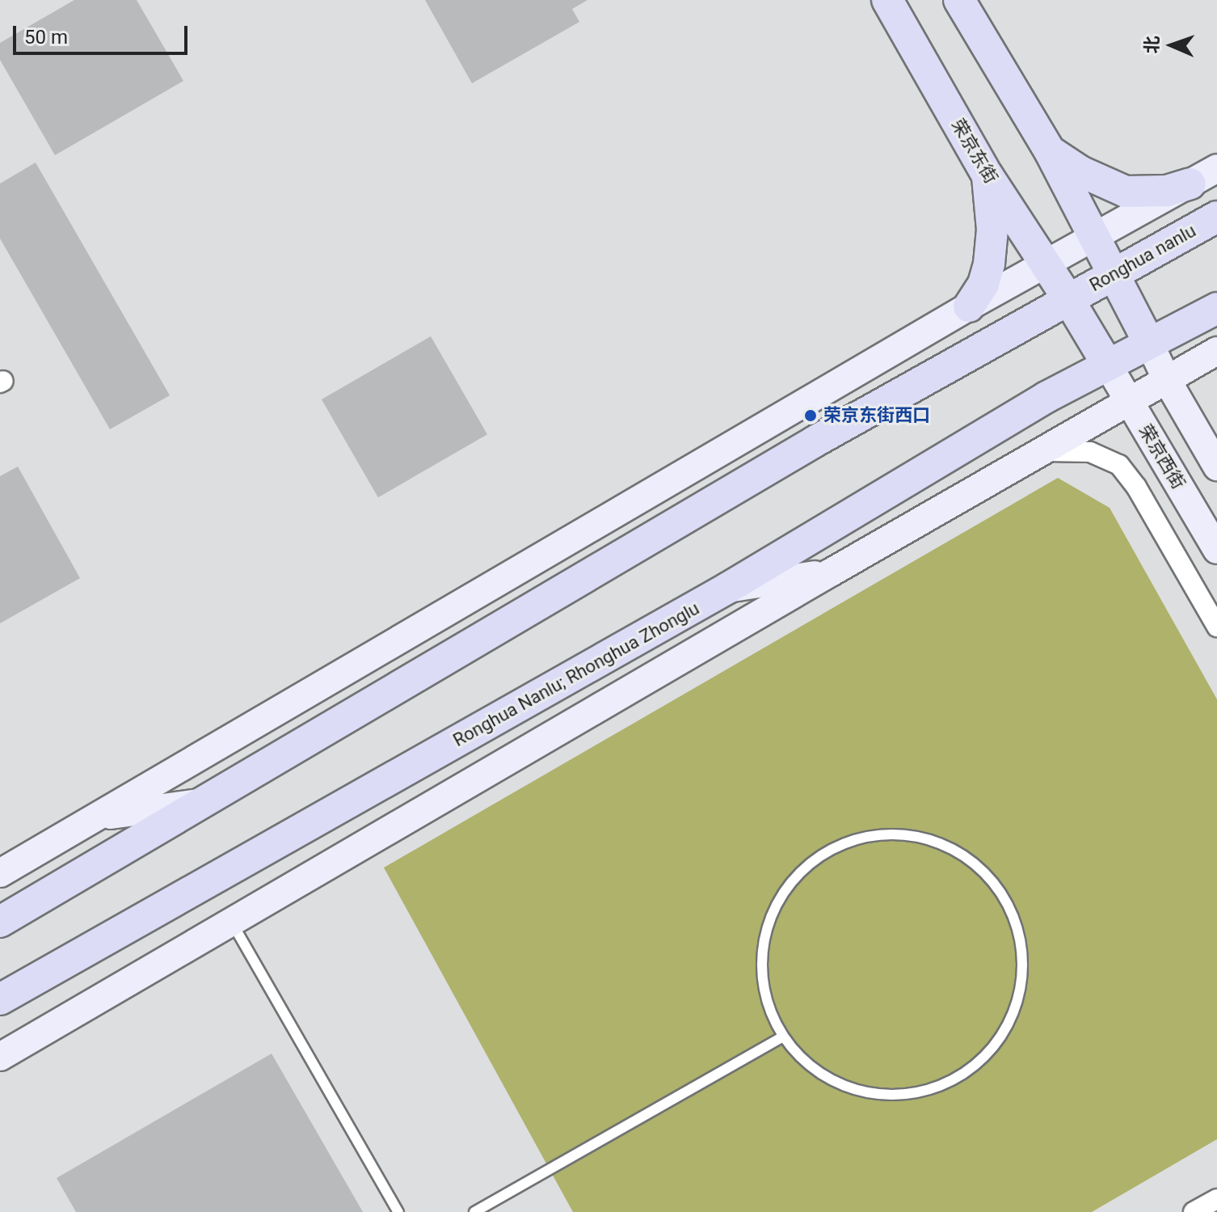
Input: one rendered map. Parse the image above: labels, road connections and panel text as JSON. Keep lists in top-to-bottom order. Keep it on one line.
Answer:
{"streets":{"main road":["荣京东街","Ronghua nanlu","Ronghua Nanlu; Rhonghua Zhonglu"],"street":["荣京西街"]},"crossings":[["荣京东街","Ronghua nanlu"],["荣京东街","荣京西街"],["荣京东街","Ronghua Nanlu; Rhonghua Zhonglu"],["荣京西街","Ronghua Nanlu; Rhonghua Zhonglu"]],"places":["荣京东街西口"],"scale_bar":"50 m","north":"left"}
